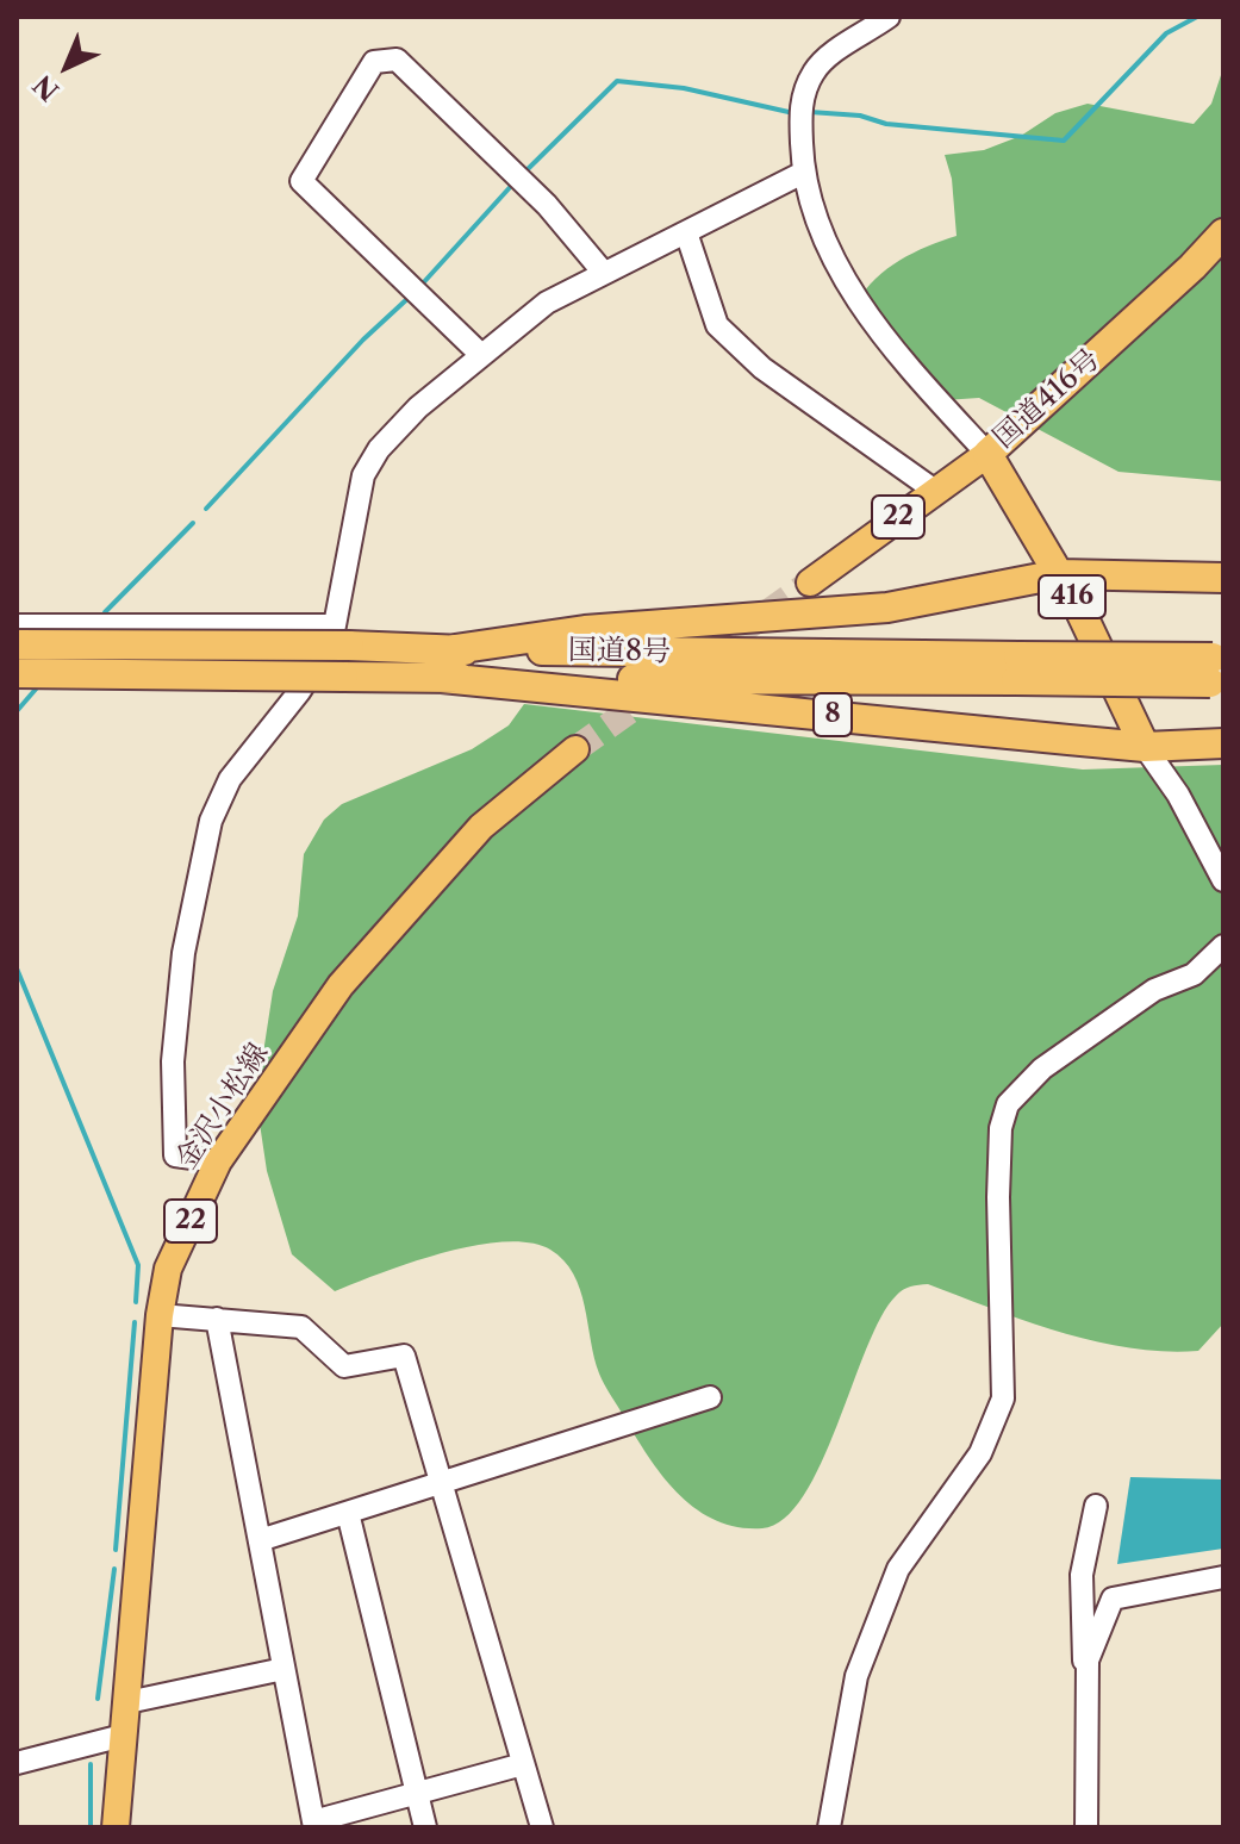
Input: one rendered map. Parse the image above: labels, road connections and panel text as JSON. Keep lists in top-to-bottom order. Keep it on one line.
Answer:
{"streets":{"highway":["国道416号","416","国道8号","8"],"main road":["22","金沢小松線"]},"crossings":[["国道416号","22"],["国道416号","8"],["国道8号","8"]],"north":"bottom left"}
